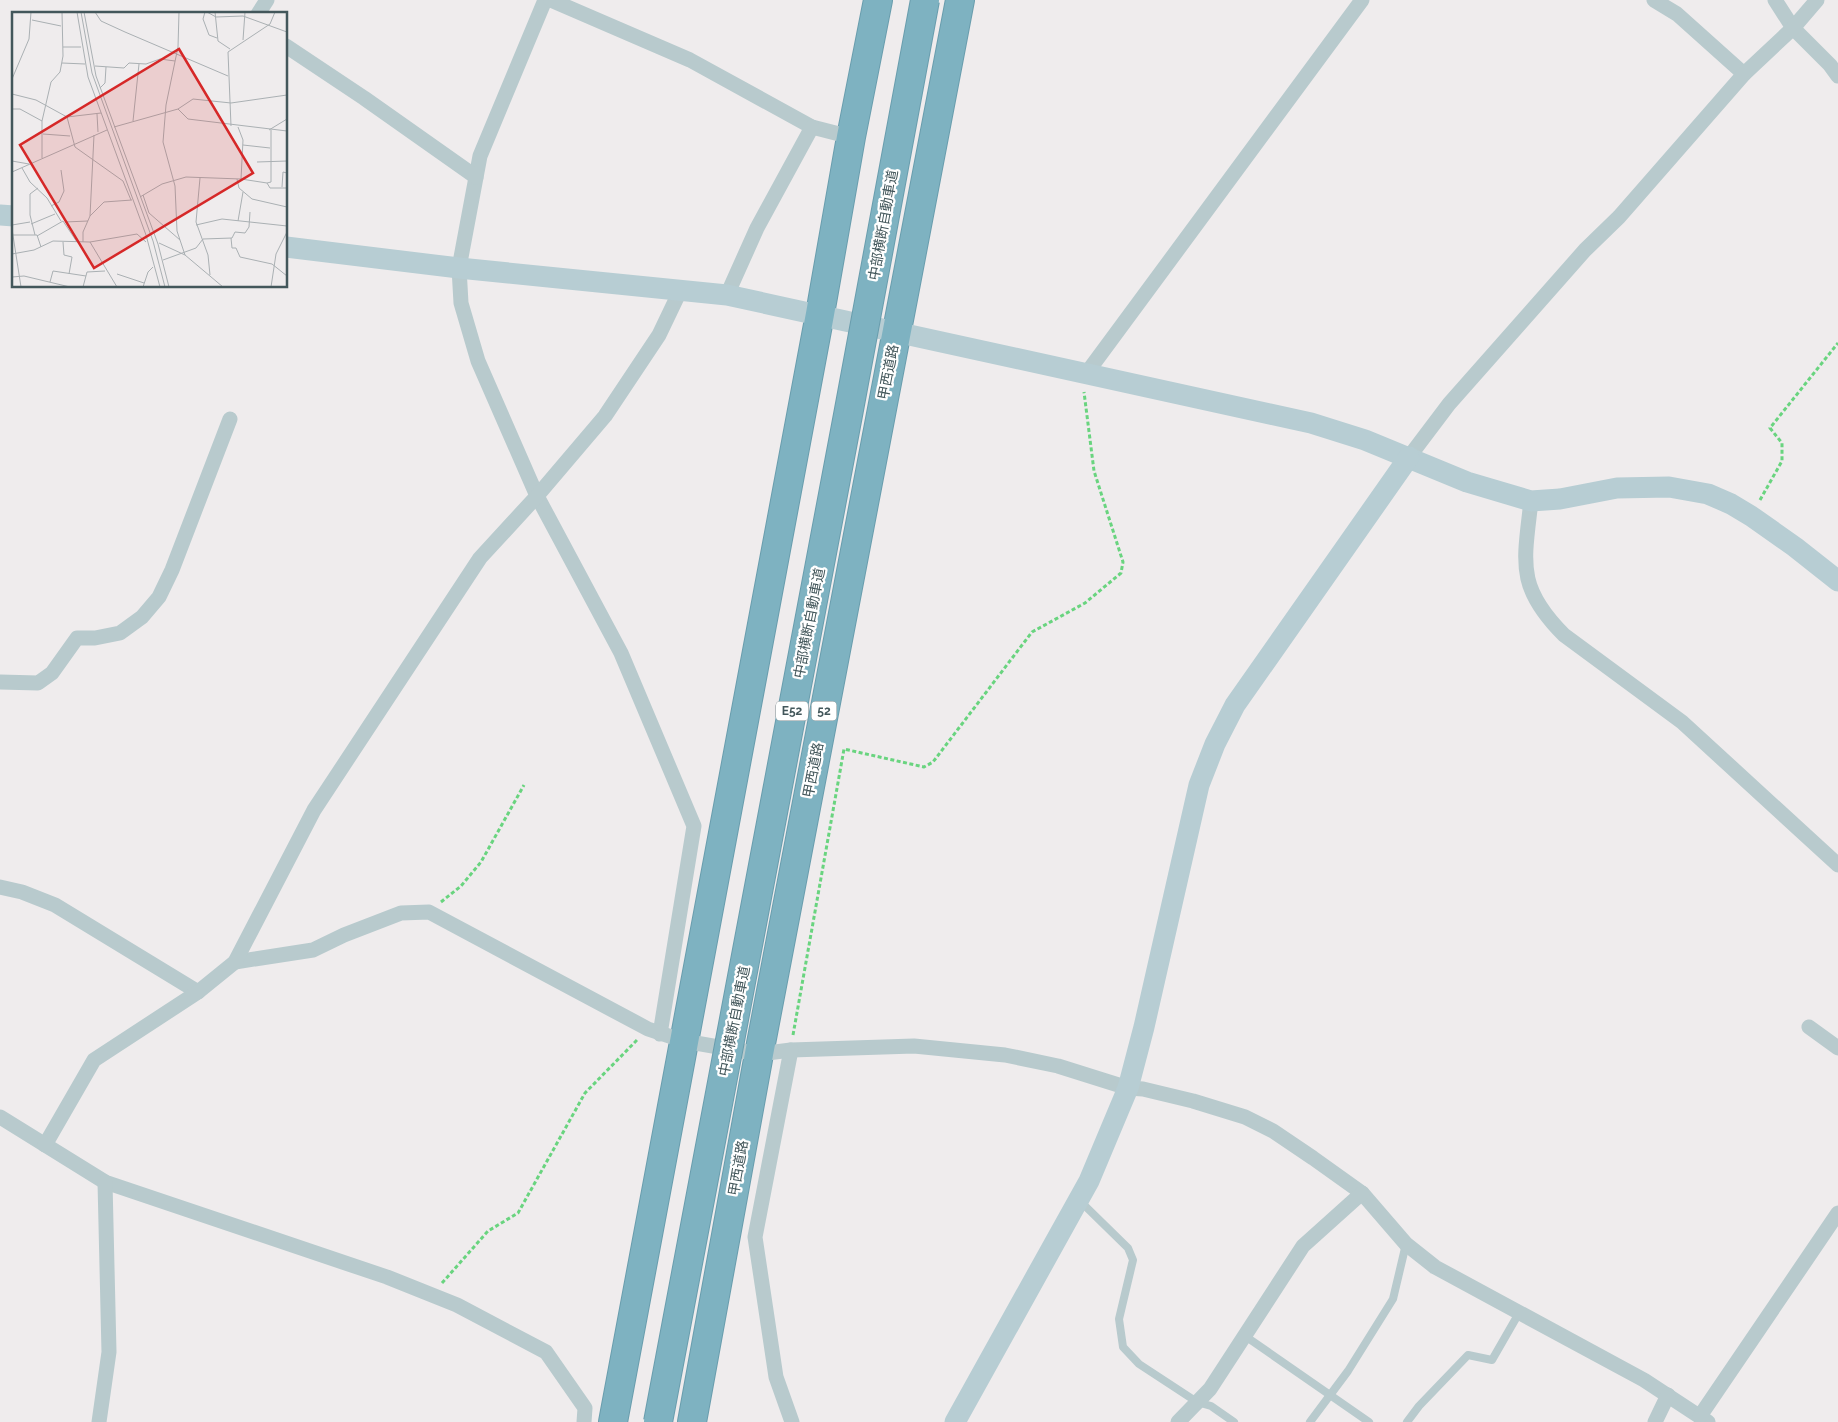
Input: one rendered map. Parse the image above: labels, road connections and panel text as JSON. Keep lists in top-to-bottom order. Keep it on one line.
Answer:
{"streets":{"highway":["中部横断自動車道","甲西道路","E52","52"]}}
